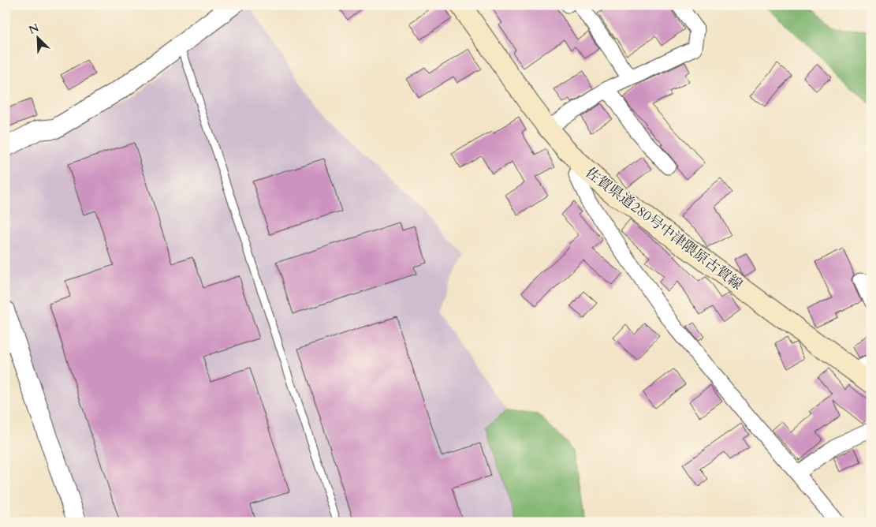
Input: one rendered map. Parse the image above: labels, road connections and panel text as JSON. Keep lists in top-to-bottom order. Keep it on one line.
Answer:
{"streets":{"main road":["佐賀県道280号中津隈原古賀線"]},"north":"top left"}
